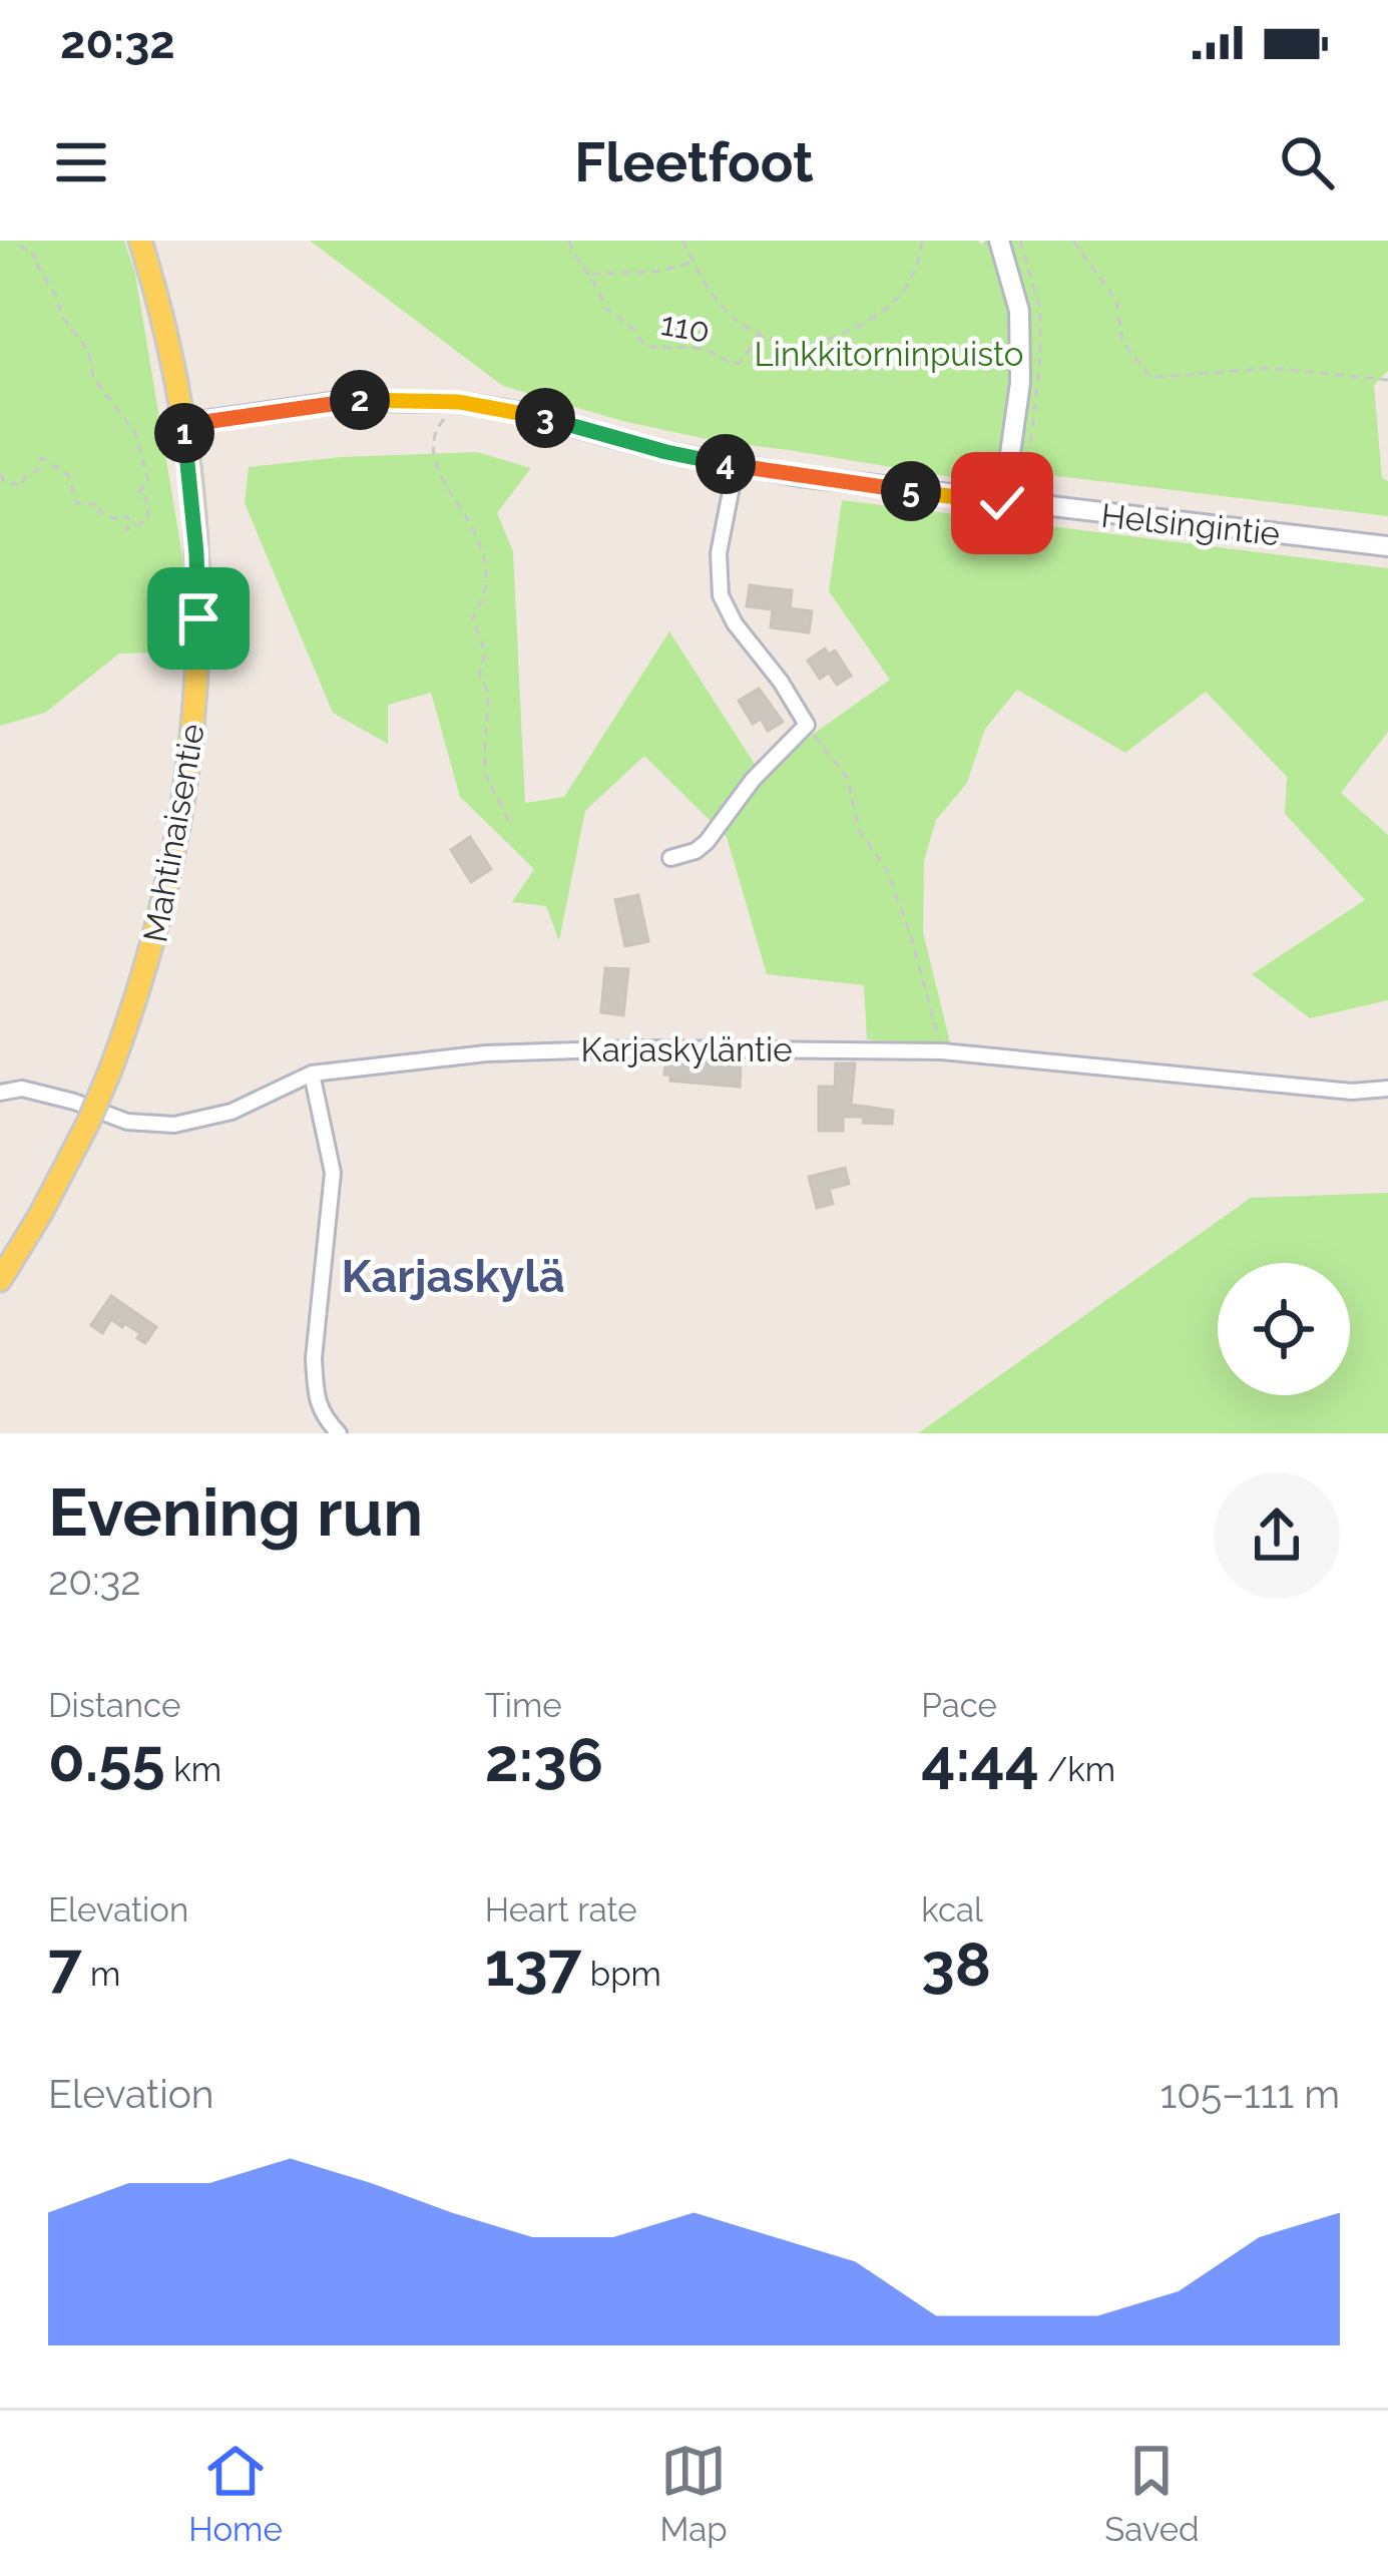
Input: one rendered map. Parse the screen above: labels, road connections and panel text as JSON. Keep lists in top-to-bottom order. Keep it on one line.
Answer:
{"streets":{"main road":["Helsingintie","Mahtinaisentie"],"street":["Karjaskyläntie"],"path":["110"]},"crossings":[["Helsingintie","Mahtinaisentie"]],"districts":["Karjaskylä"],"parks":["Linkkitorninpuisto"],"page":{"status":"20:32","header":"Fleetfoot","pins":["2","3","1","4","5"],"heading":["Evening run","20:32"],"stats":[["Distance","0.55 km"],["Time","2:36"],["Pace","4:44 /km"],["Elevation","7 m"],["Heart rate","137 bpm"],["kcal","38"]],"chart":["Elevation","105–111 m"],"tabs":["Home","Map","Saved"]}}
